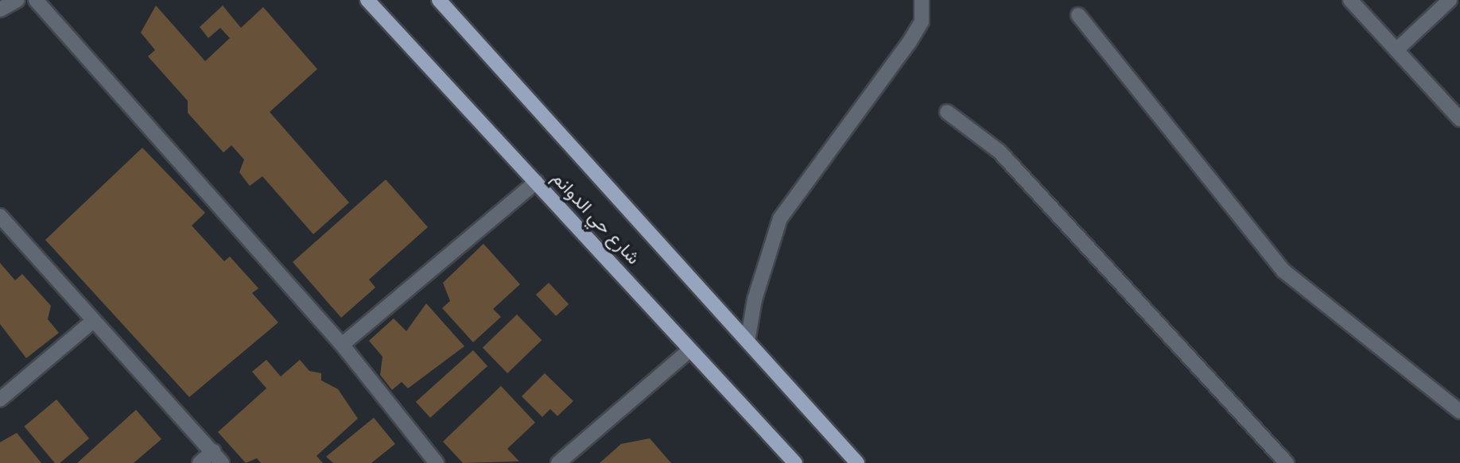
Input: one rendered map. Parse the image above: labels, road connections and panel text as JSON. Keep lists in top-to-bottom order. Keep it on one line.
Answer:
{"streets":{"main road":["شارع حي الدوانم"]}}
